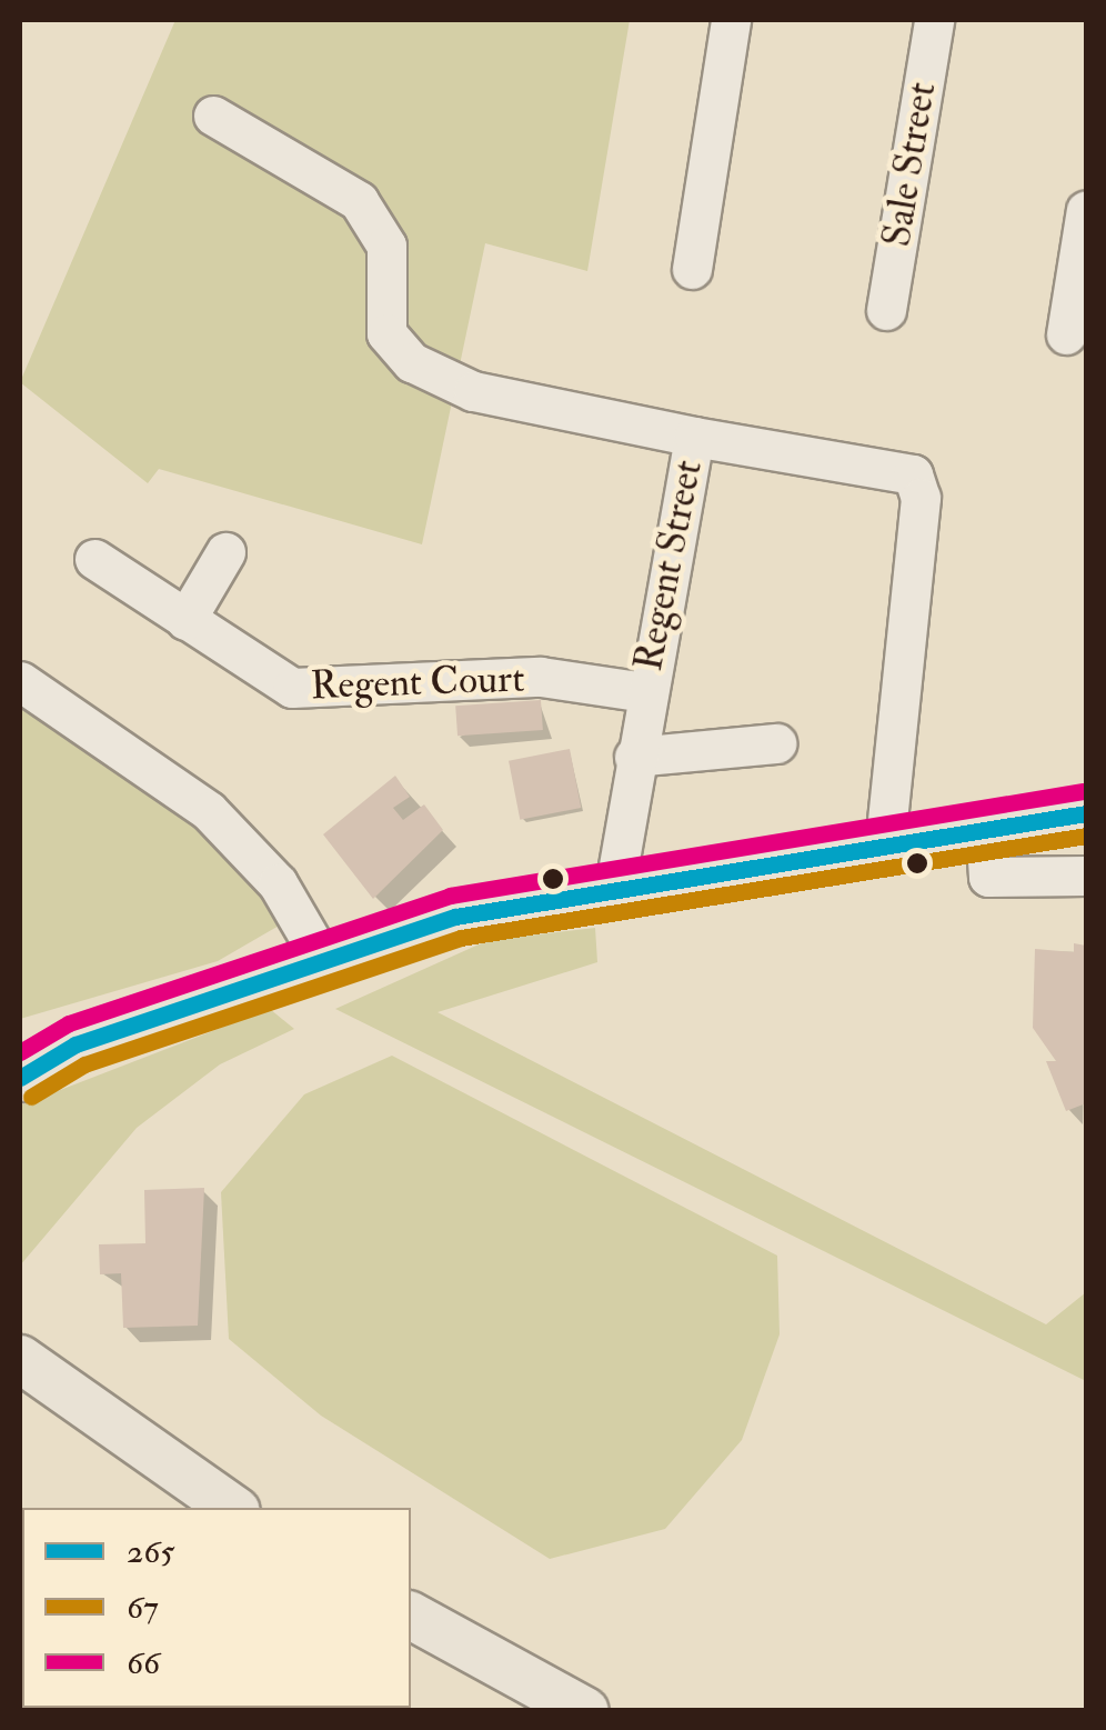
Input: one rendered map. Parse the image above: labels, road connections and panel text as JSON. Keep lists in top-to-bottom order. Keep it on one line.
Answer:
{"streets":{"street":["Sale Street","Regent Street","Regent Court"]},"crossings":[["Regent Street","Regent Court"]],"lines":["transit line 66","transit line 265","transit line 67"],"legend":["265","67","66"]}
